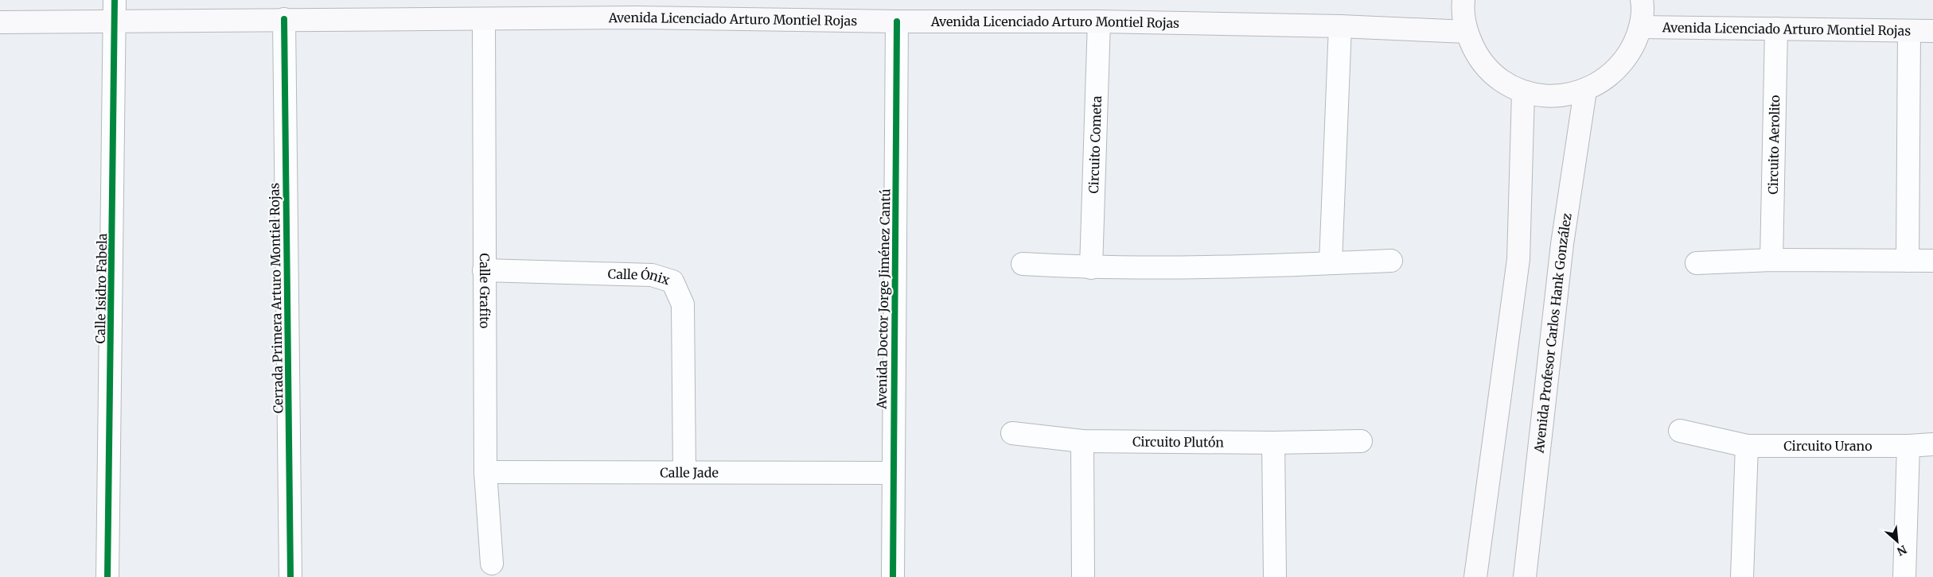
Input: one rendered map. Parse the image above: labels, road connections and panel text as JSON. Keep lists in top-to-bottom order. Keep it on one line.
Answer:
{"streets":{"main road":["Avenida Licenciado Arturo Montiel Rojas","Avenida Profesor Carlos Hank González"],"street":["Circuito Cometa","Circuito Aerolito","Calle Ónix","Calle Isidro Fabela","Calle Grafito","Cerrada Primera Arturo Montiel Rojas","Avenida Doctor Jorge Jiménez Cantú","Circuito Plutón","Circuito Urano","Calle Jade"]},"crossings":[["Avenida Licenciado Arturo Montiel Rojas","Circuito Cometa"],["Avenida Licenciado Arturo Montiel Rojas","Circuito Aerolito"],["Avenida Licenciado Arturo Montiel Rojas","Calle Isidro Fabela"],["Avenida Licenciado Arturo Montiel Rojas","Calle Grafito"],["Avenida Licenciado Arturo Montiel Rojas","Cerrada Primera Arturo Montiel Rojas"],["Avenida Licenciado Arturo Montiel Rojas","Avenida Doctor Jorge Jiménez Cantú"],["Calle Ónix","Calle Grafito"],["Calle Ónix","Calle Jade"],["Calle Grafito","Calle Jade"],["Avenida Doctor Jorge Jiménez Cantú","Calle Jade"]],"north":"bottom right"}
